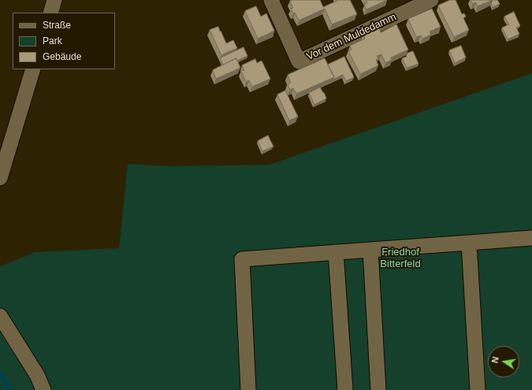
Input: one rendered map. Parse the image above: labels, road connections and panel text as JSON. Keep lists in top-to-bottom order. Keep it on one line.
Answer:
{"streets":{"street":["Vor dem Muldedamm"]},"parks":["Friedhof Bitterfeld"],"legend":["Straße","Park","Gebäude"],"north":"left"}
